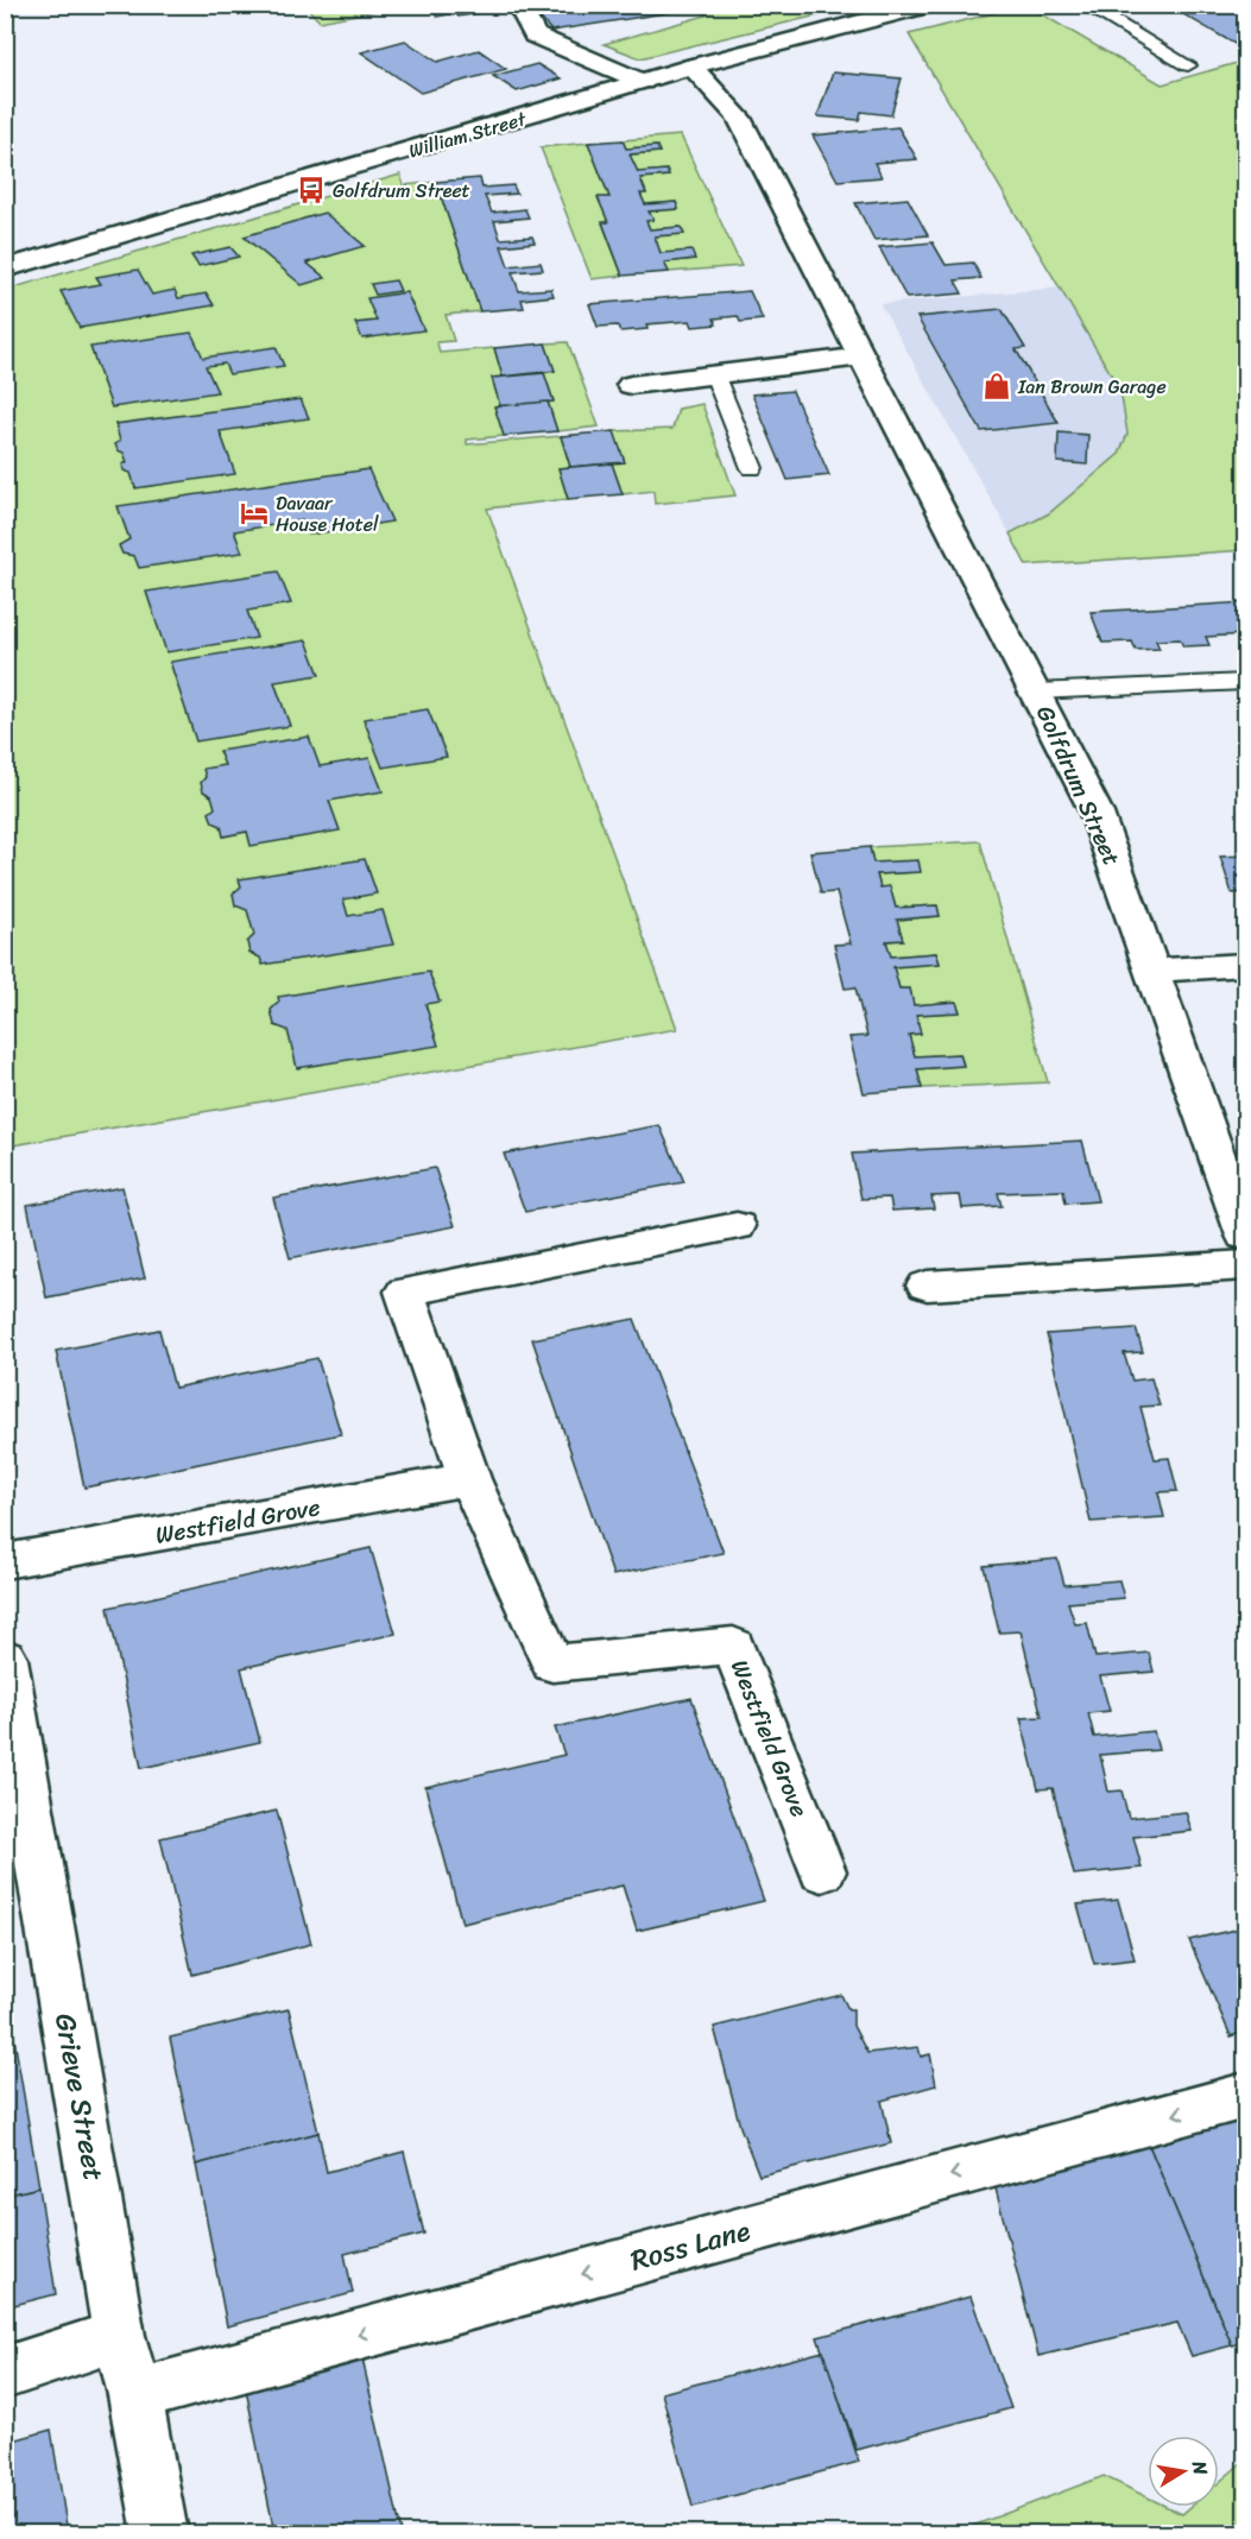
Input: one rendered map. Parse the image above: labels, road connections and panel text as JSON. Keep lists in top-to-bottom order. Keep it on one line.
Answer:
{"streets":{"street":["William Street","Golfdrum Street","Westfield Grove","Grieve Street","Ross Lane"]},"crossings":[["William Street","Golfdrum Street"],["Grieve Street","Ross Lane"]],"one_way":["Ross Lane"],"places":{"bus stop":["Golfdrum Street"],"shop":["Ian Brown Garage"],"hotel":["Davaar House Hotel"]},"north":"right"}
